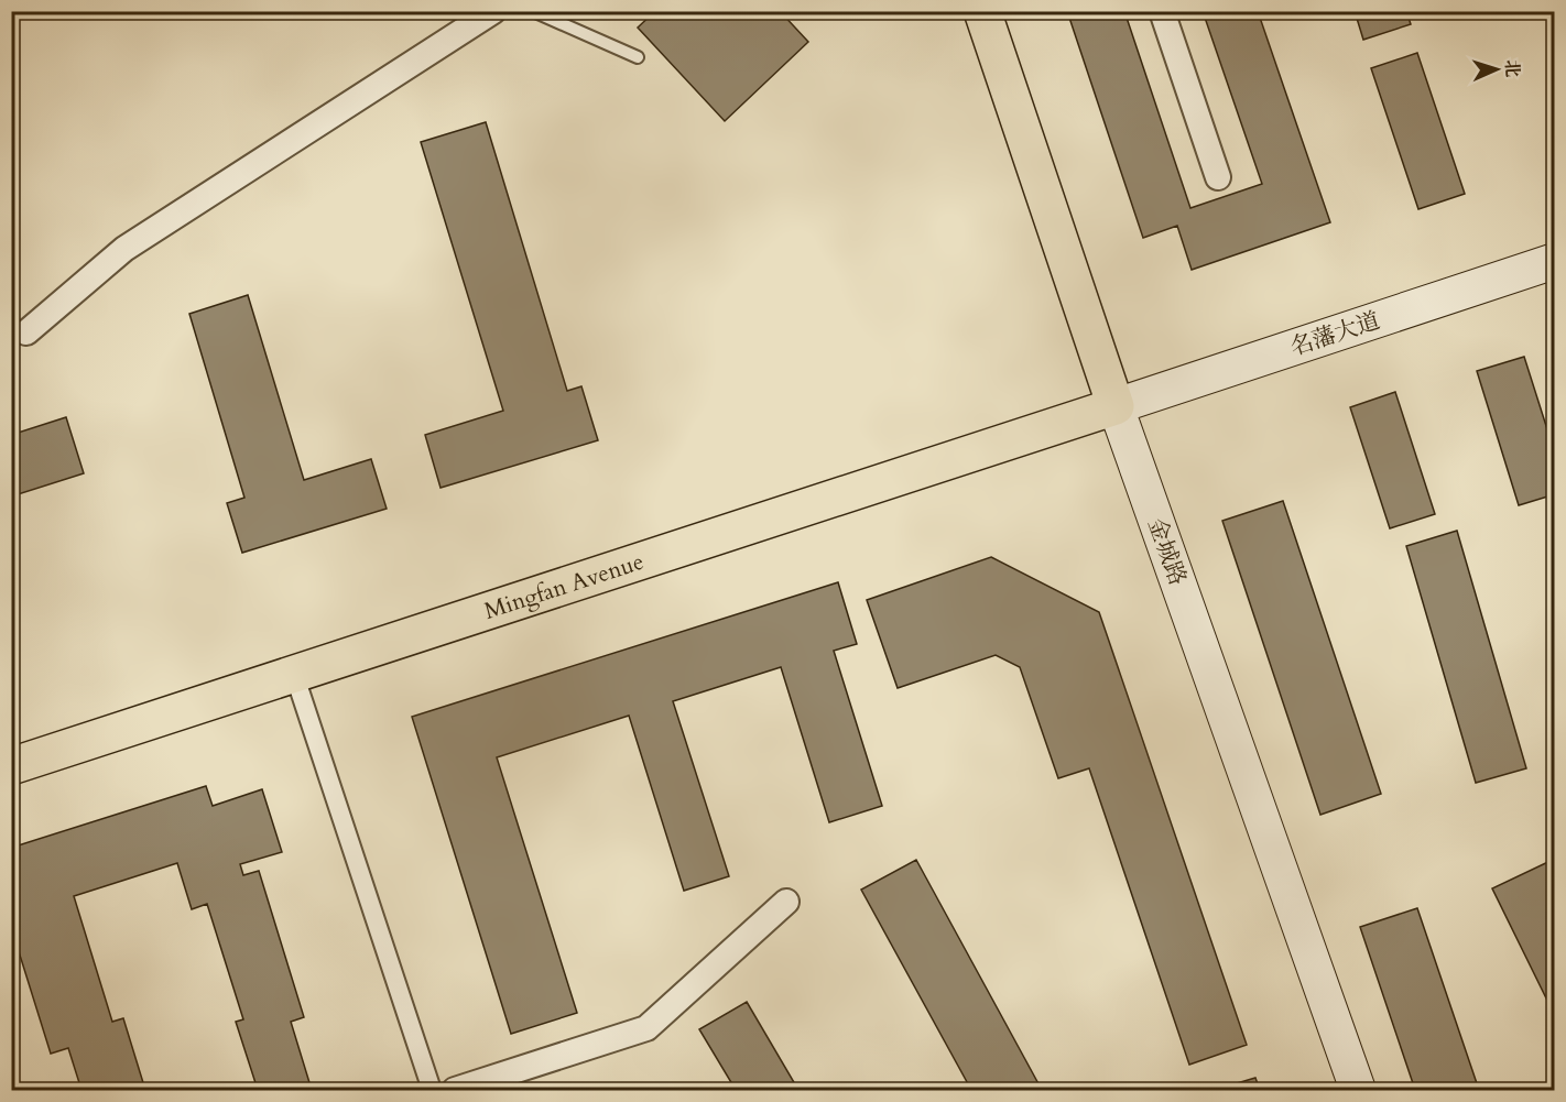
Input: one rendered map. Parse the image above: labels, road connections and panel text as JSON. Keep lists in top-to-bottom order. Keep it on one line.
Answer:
{"streets":{"main road":["名藩大道","金城路","Mingfan Avenue"]},"crossings":[["名藩大道","金城路"],["名藩大道","Mingfan Avenue"],["金城路","Mingfan Avenue"]],"north":"right"}
